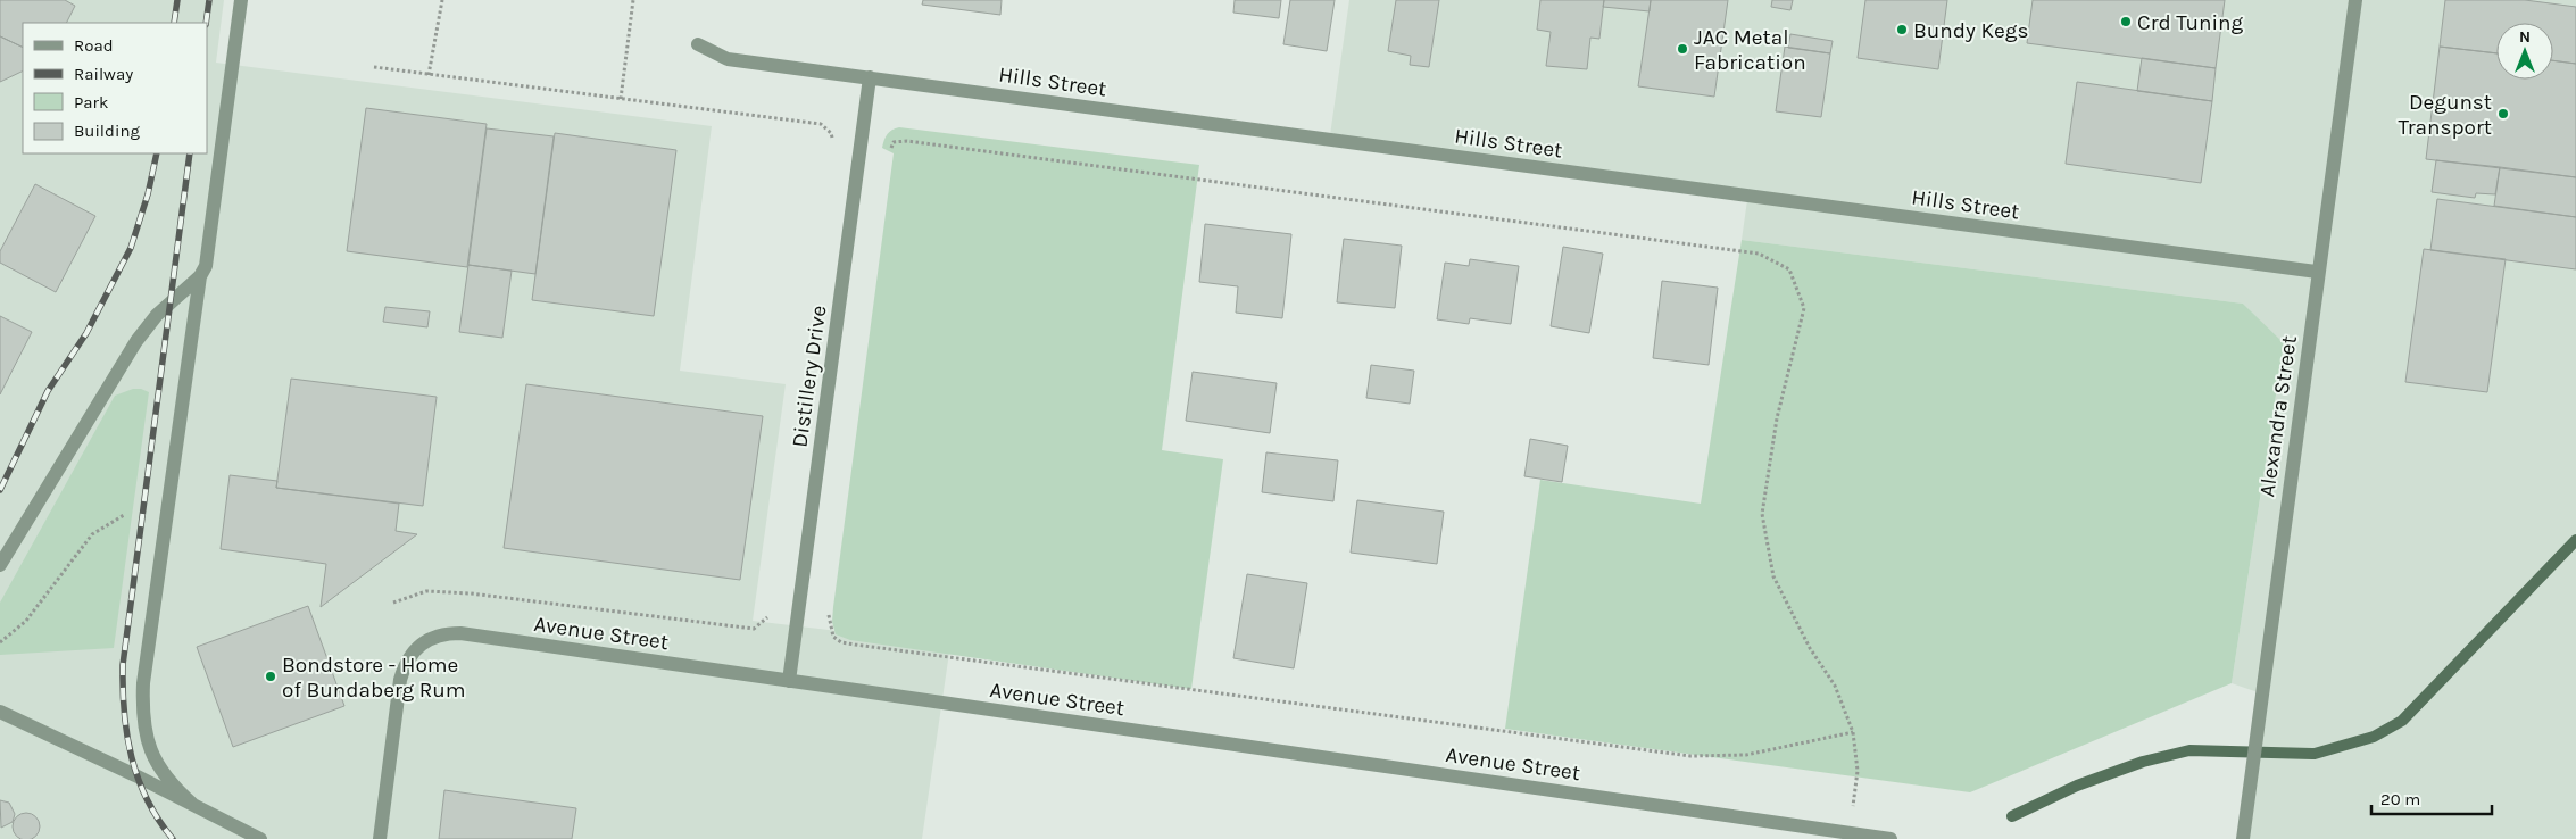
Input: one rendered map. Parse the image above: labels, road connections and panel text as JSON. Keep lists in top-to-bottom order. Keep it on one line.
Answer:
{"streets":{"street":["Hills Street","Distillery Drive","Alexandra Street","Avenue Street"]},"crossings":[["Hills Street","Distillery Drive"],["Hills Street","Alexandra Street"],["Distillery Drive","Avenue Street"]],"places":["Crd Tuning","Bundy Kegs","JAC Metal Fabrication","Degunst Transport","Bondstore - Home of Bundaberg Rum"],"legend":["Road","Railway","Park","Building"],"scale_bar":"20 m","north":"top"}
